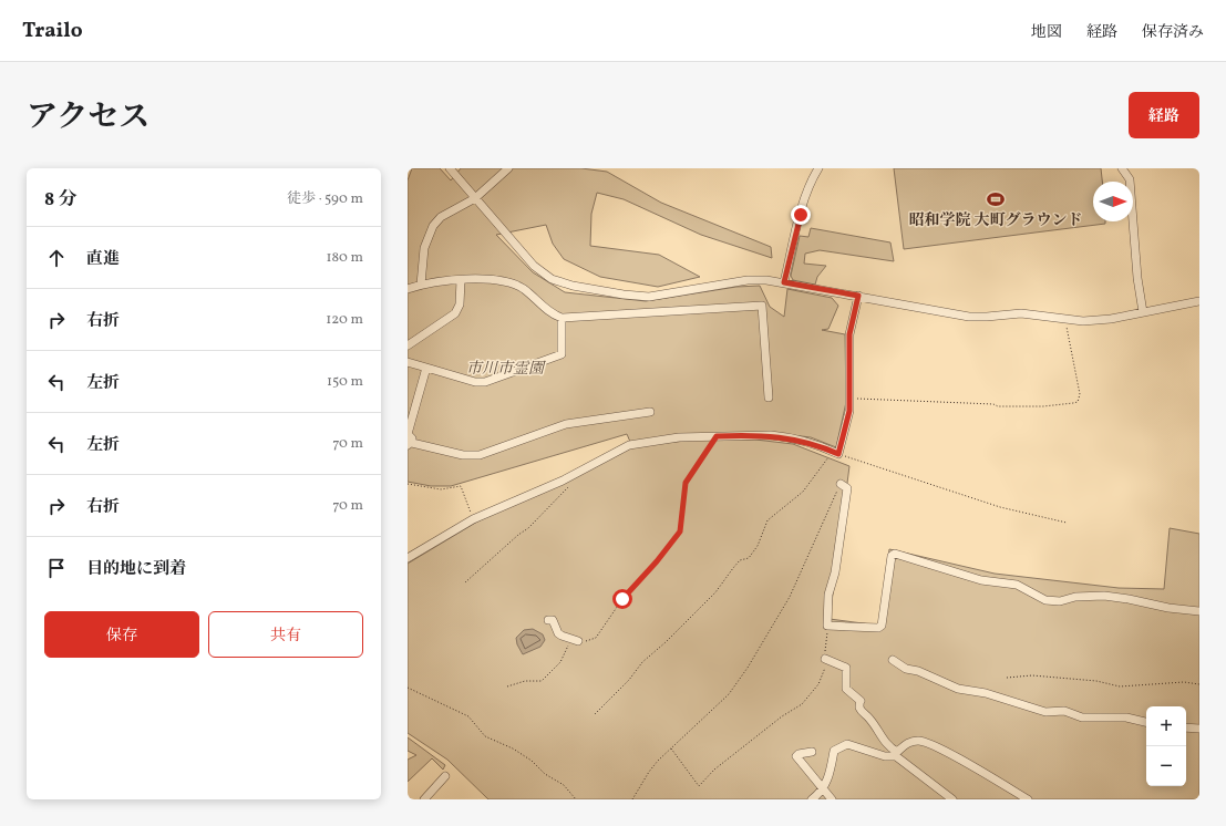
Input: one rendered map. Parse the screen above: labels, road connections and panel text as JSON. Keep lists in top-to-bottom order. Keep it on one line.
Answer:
{"parks":["市川市霊園"],"places":{"sports":["昭和学院 大町グラウンド"]},"north":"right","page":{"header":"Trailo","nav":["地図","経路","保存済み"],"title":"アクセス","buttons":["経路",["保存","共有"]],"heading":["8 分","徒歩 · 590 m"],"list":[["直進","180 m"],["右折","120 m"],["左折","150 m"],["左折","70 m"],["右折","70 m"],"目的地に到着"],"map_buttons":["+","−"]}}
